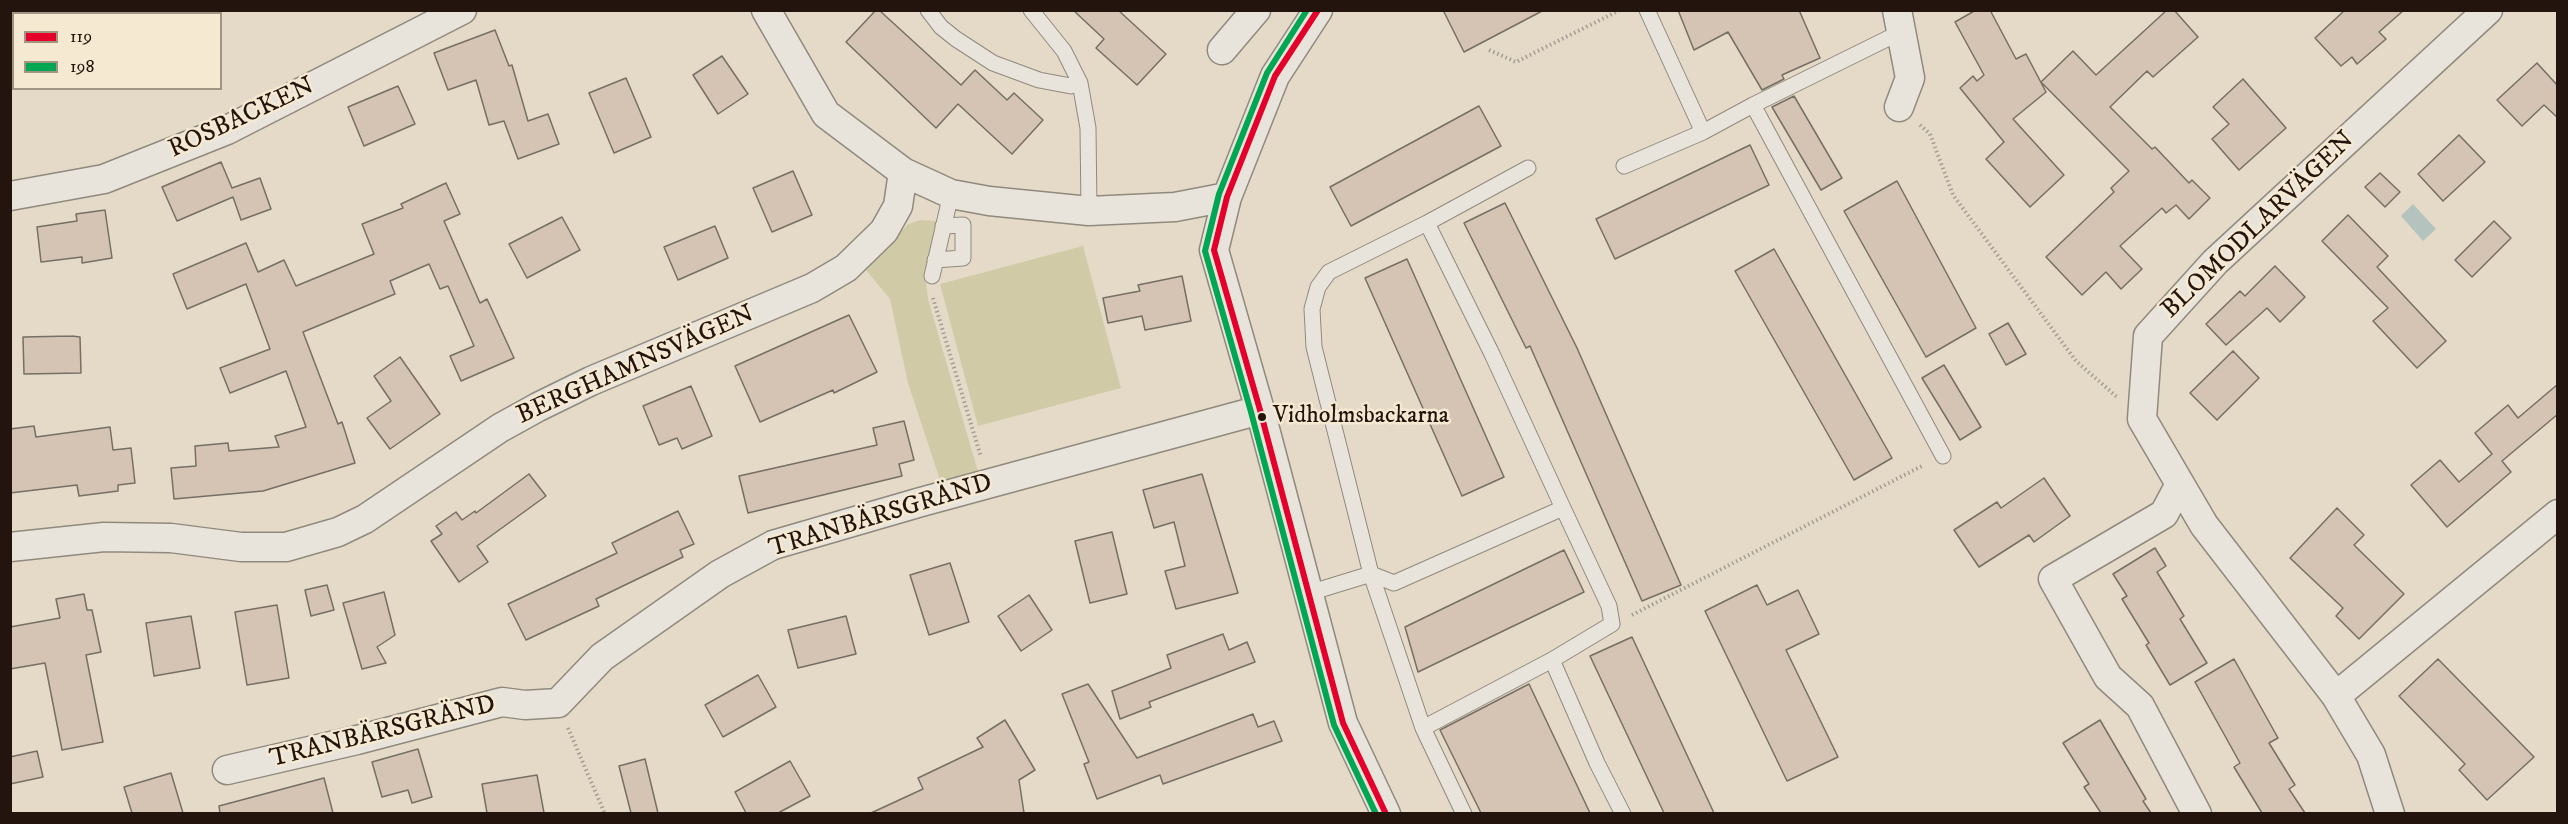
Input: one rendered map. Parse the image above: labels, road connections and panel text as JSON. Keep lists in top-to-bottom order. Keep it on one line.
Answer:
{"streets":{"street":["ROSBACKEN","BLOMODLARVÄGEN","BERGHAMNSVÄGEN","TRANBÄRSGRÄND"]},"places":["Vidholmsbackarna"],"lines":["transit line 119","transit line 198"],"legend":["119","198"]}
